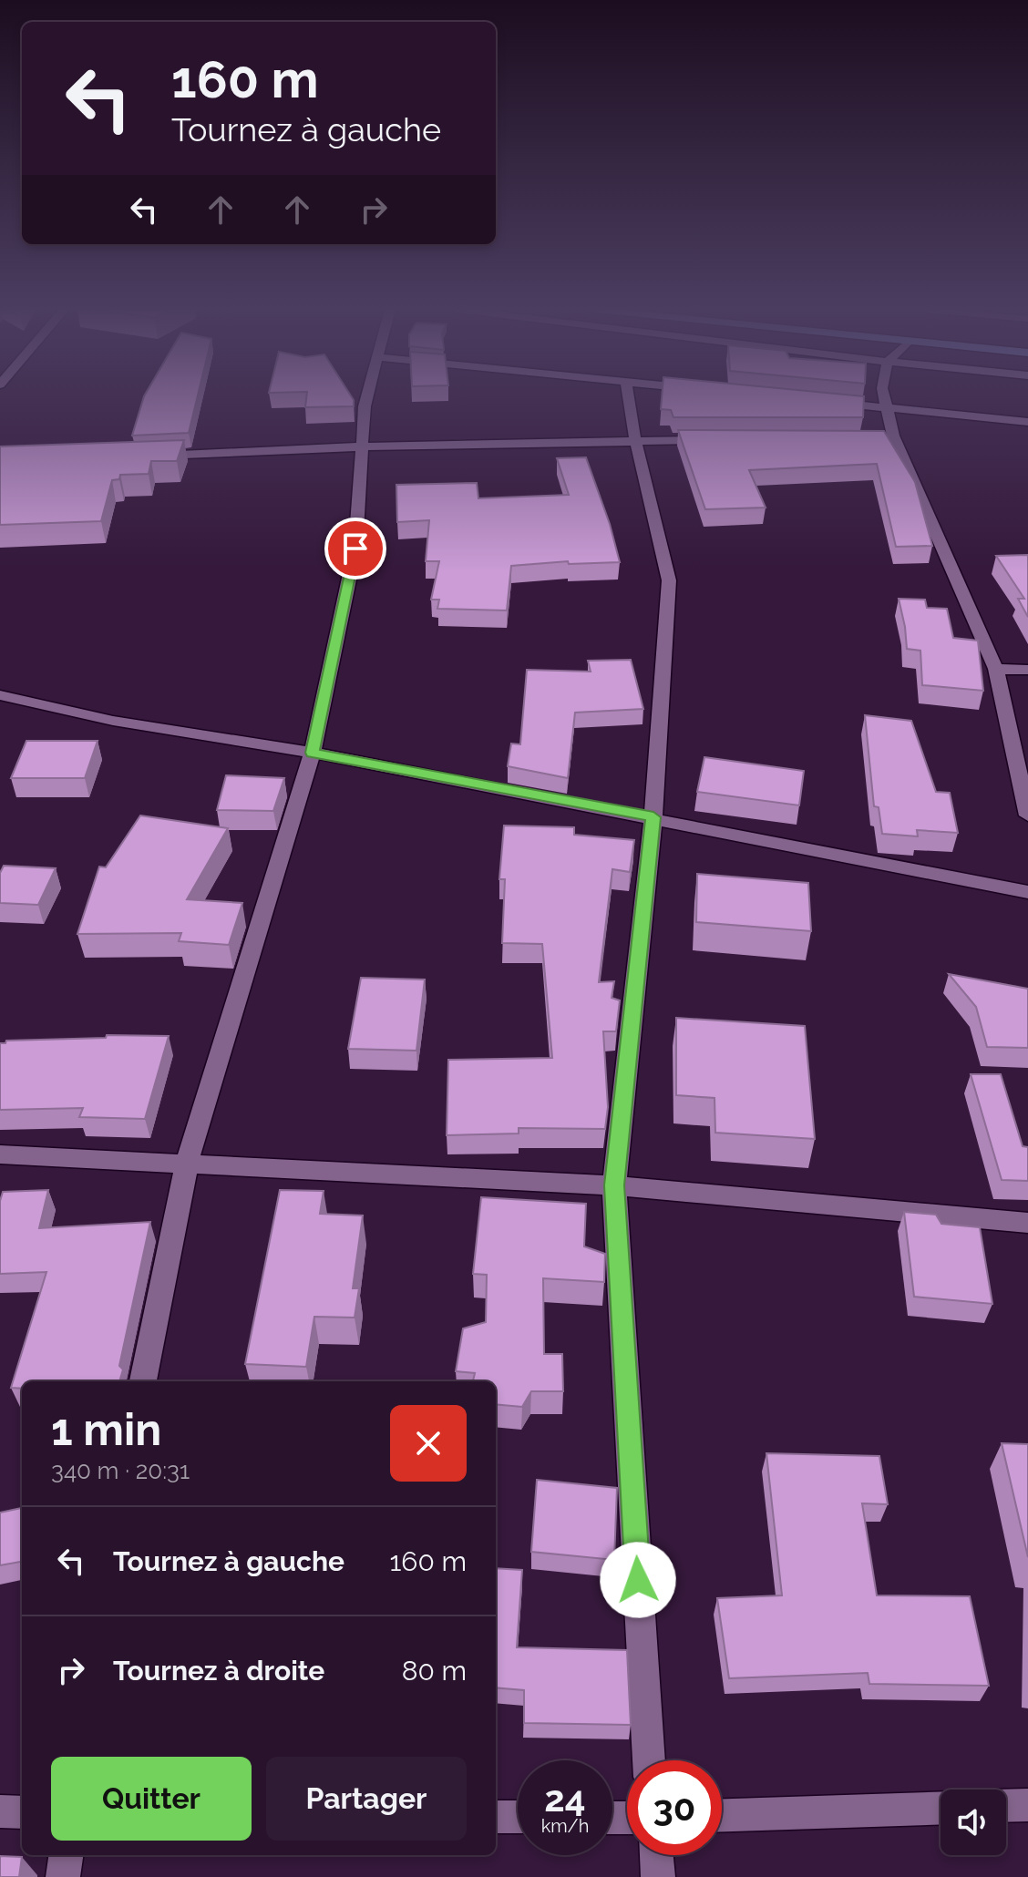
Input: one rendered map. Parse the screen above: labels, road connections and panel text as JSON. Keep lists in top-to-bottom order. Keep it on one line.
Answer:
{"page":{"turn":["160 m","Tournez à gauche"],"heading":["1 min","340 m · 20:31"],"list":[{"name":"Tournez à gauche","value":"160 m"},{"name":"Tournez à droite","value":"80 m"}],"buttons":["Quitter","Partager"],"speed":"24 km/h","limit":"30"}}
